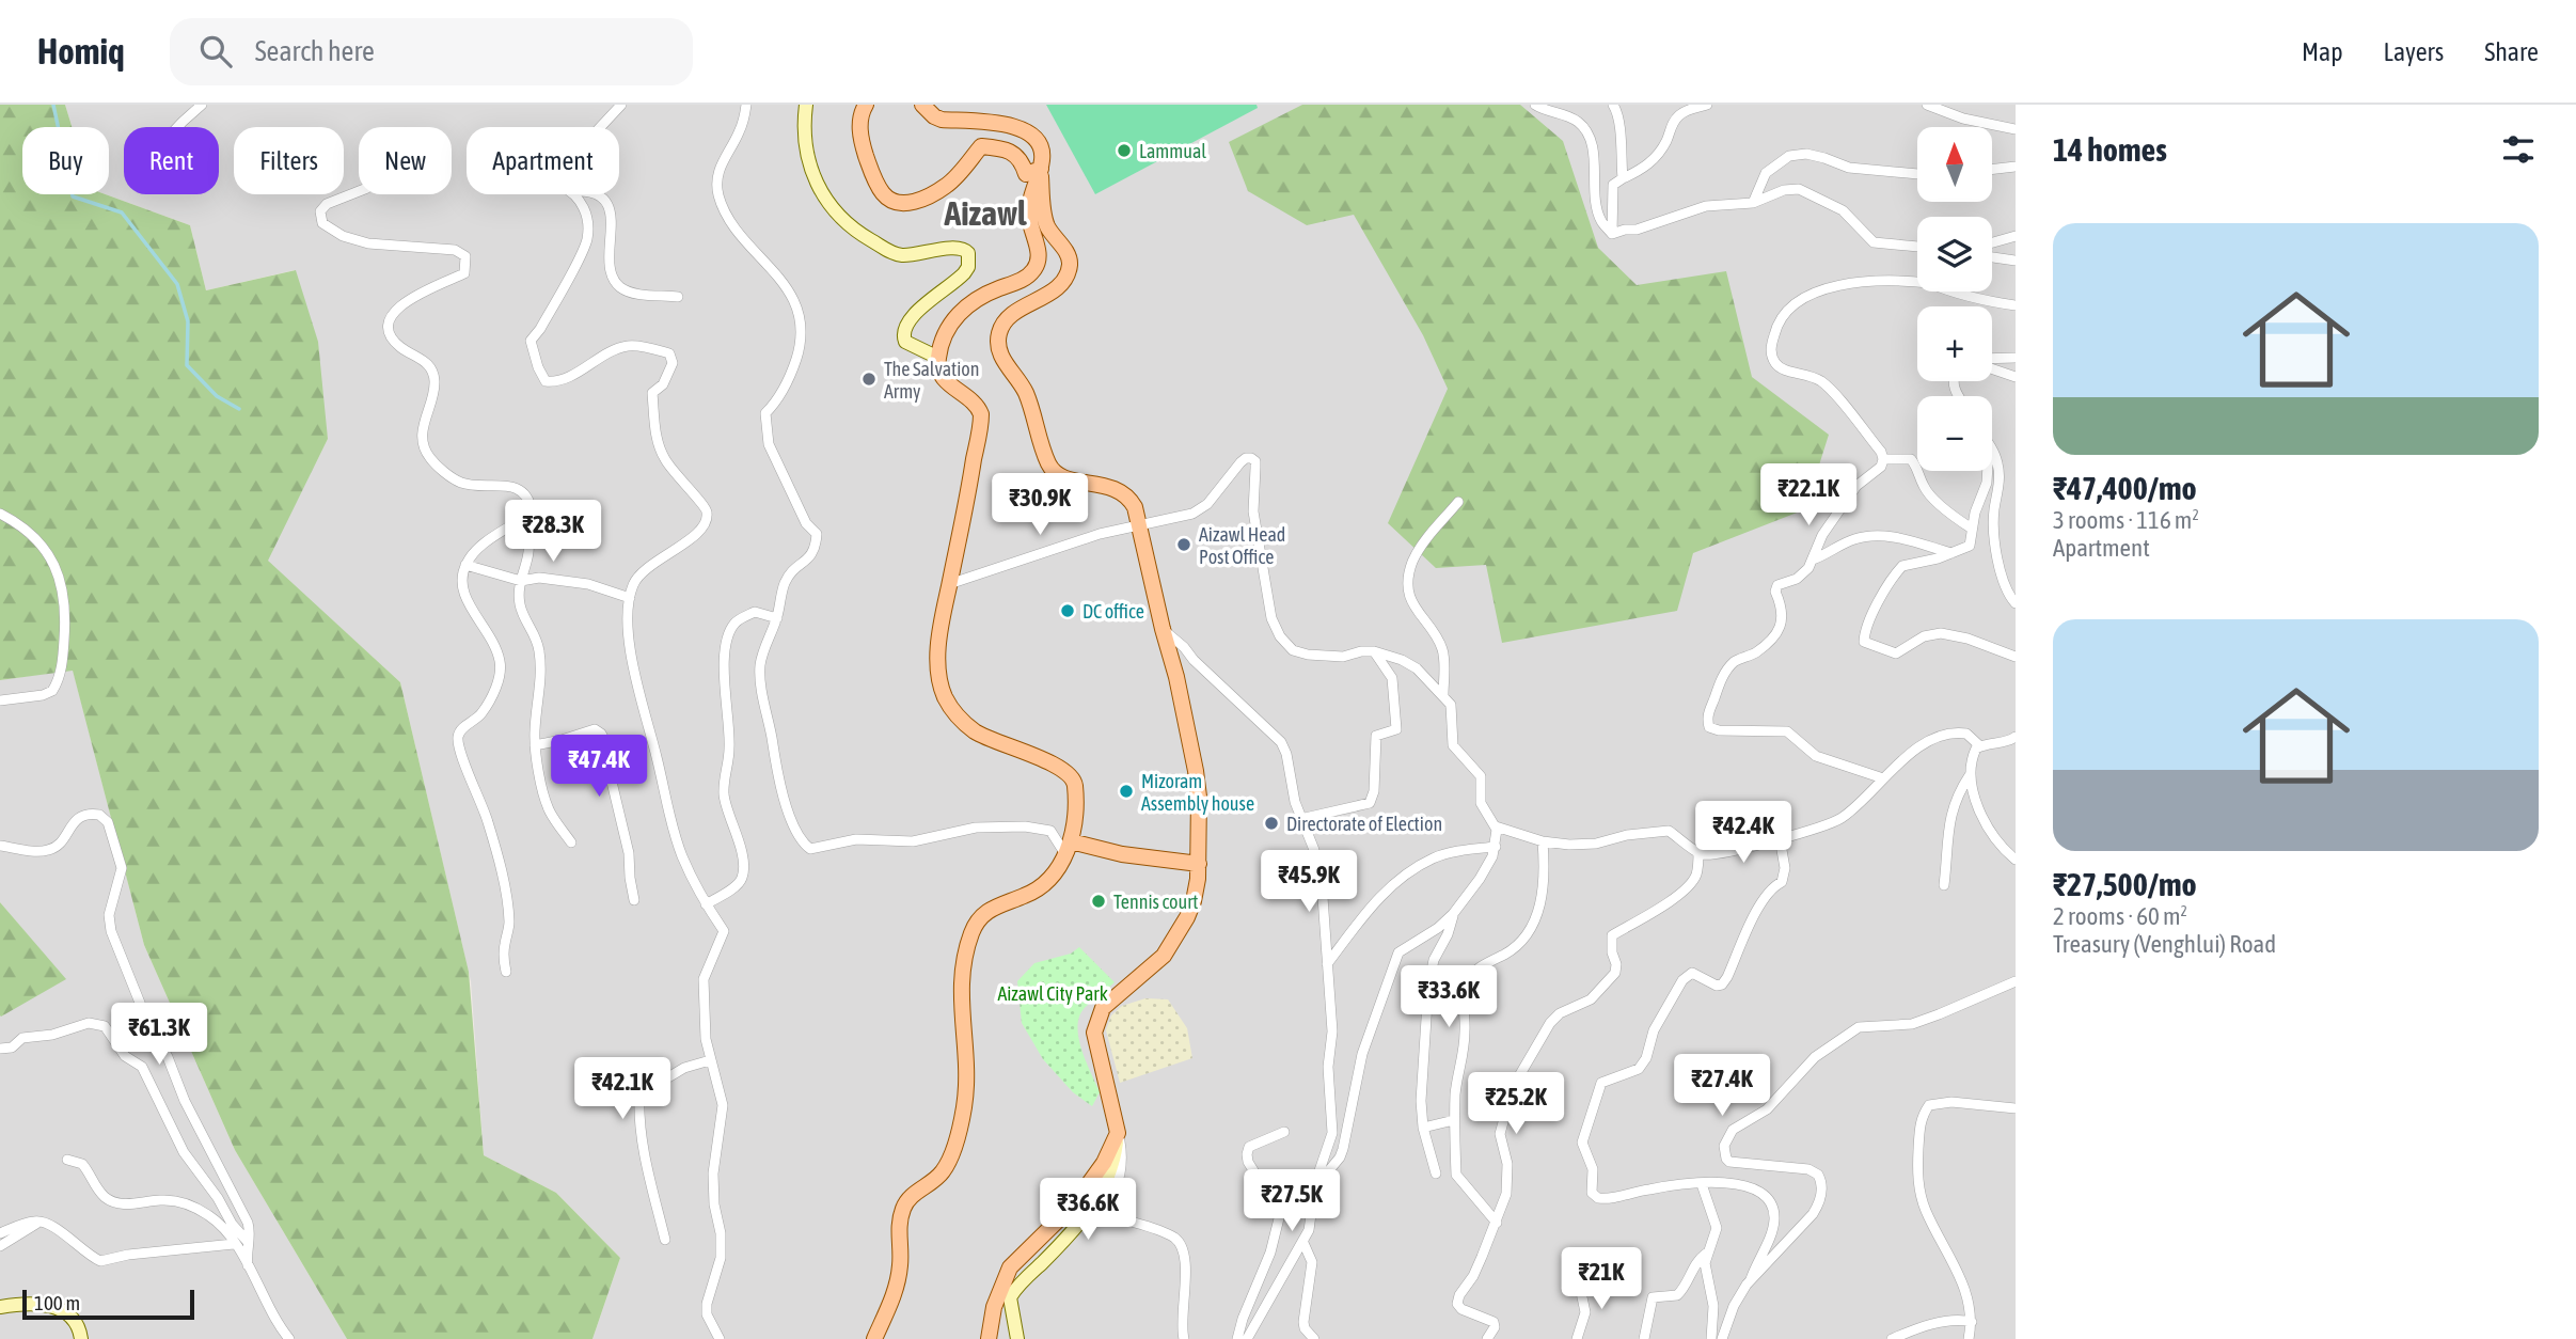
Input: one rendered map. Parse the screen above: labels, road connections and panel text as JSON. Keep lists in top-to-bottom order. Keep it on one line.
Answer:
{"districts":["Aizawl"],"parks":["Aizawl City Park"],"places":["Lammual","The Salvation Army","Aizawl Head Post Office","DC office","Mizoram Assembly house","Directorate of Election","Tennis court"],"scale_bar":"100 m","north":"top","page":{"header":"Homiq","search":"Search here","nav":["Map","Layers","Share"],"heading":"14 homes","map_buttons":["+","−"],"chip":["Buy","Rent","Filters","New","Apartment"],"list":[{"name":"₹47,400/mo","note":"3 rooms · 116 m² · Apartment"},{"name":"₹27,500/mo","note":"2 rooms · 60 m² · Treasury (Venghlui) Road"}],"price":["₹22.1K","₹30.9K","₹28.3K","₹47.4K","₹42.4K","₹45.9K","₹33.6K","₹61.3K","₹27.4K","₹42.1K","₹25.2K","₹27.5K","₹36.6K","₹21K"],"scale":"100 m"}}
